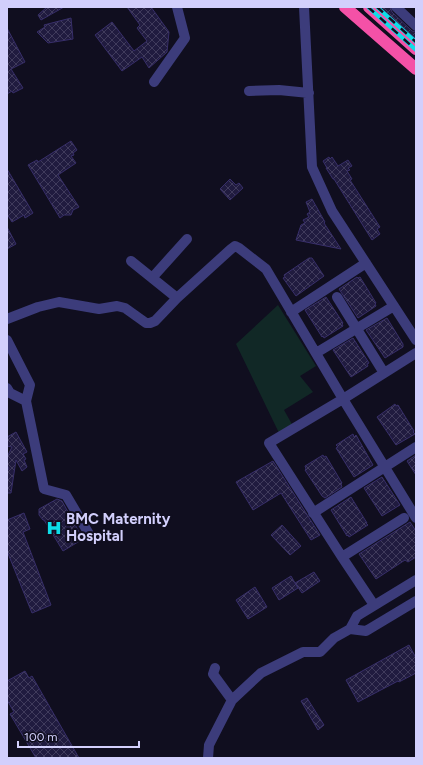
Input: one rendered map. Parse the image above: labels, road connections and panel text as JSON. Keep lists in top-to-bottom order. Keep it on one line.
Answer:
{"places":{"hospital":["BMC Maternity Hospital"]},"scale_bar":"100 m"}
